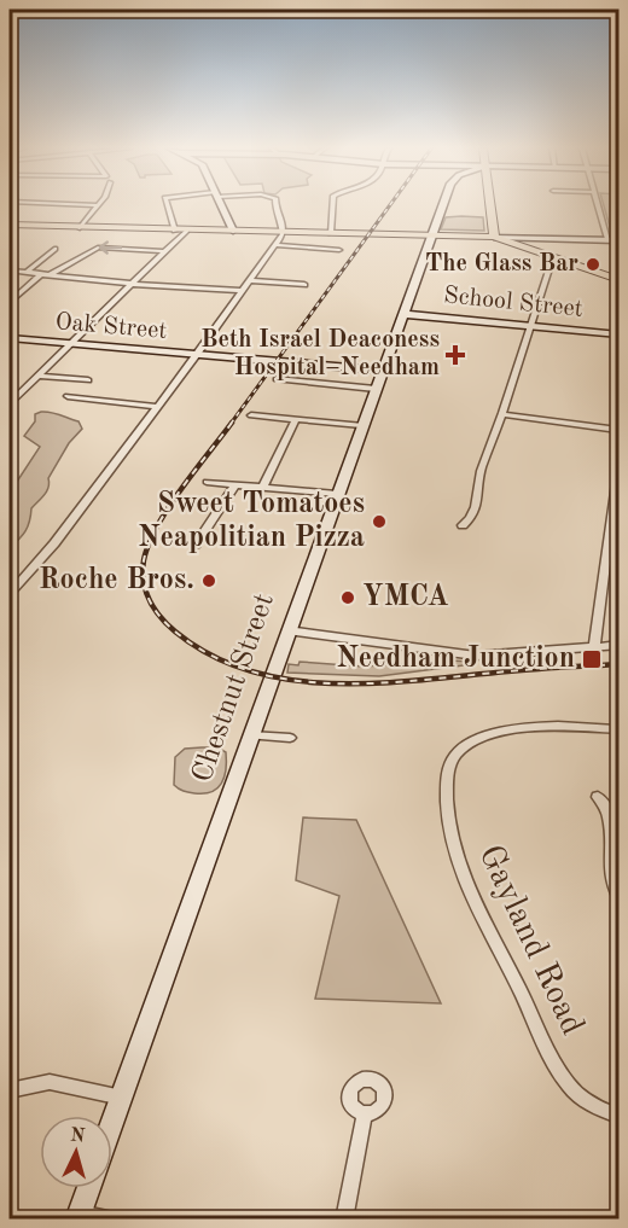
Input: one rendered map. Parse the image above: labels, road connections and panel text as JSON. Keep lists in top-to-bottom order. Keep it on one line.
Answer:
{"streets":{"main road":["School Street","Oak Street","Chestnut Street"],"street":["Gayland Road"]},"crossings":[["School Street","Chestnut Street"],["Oak Street","Chestnut Street"]],"places":{"other":["The Glass Bar","Sweet Tomatoes Neapolitian Pizza","Roche Bros.","YMCA"],"health":["Beth Israel Deaconess Hospital–Needham"],"transit":["Needham Junction"]},"north":"top"}
